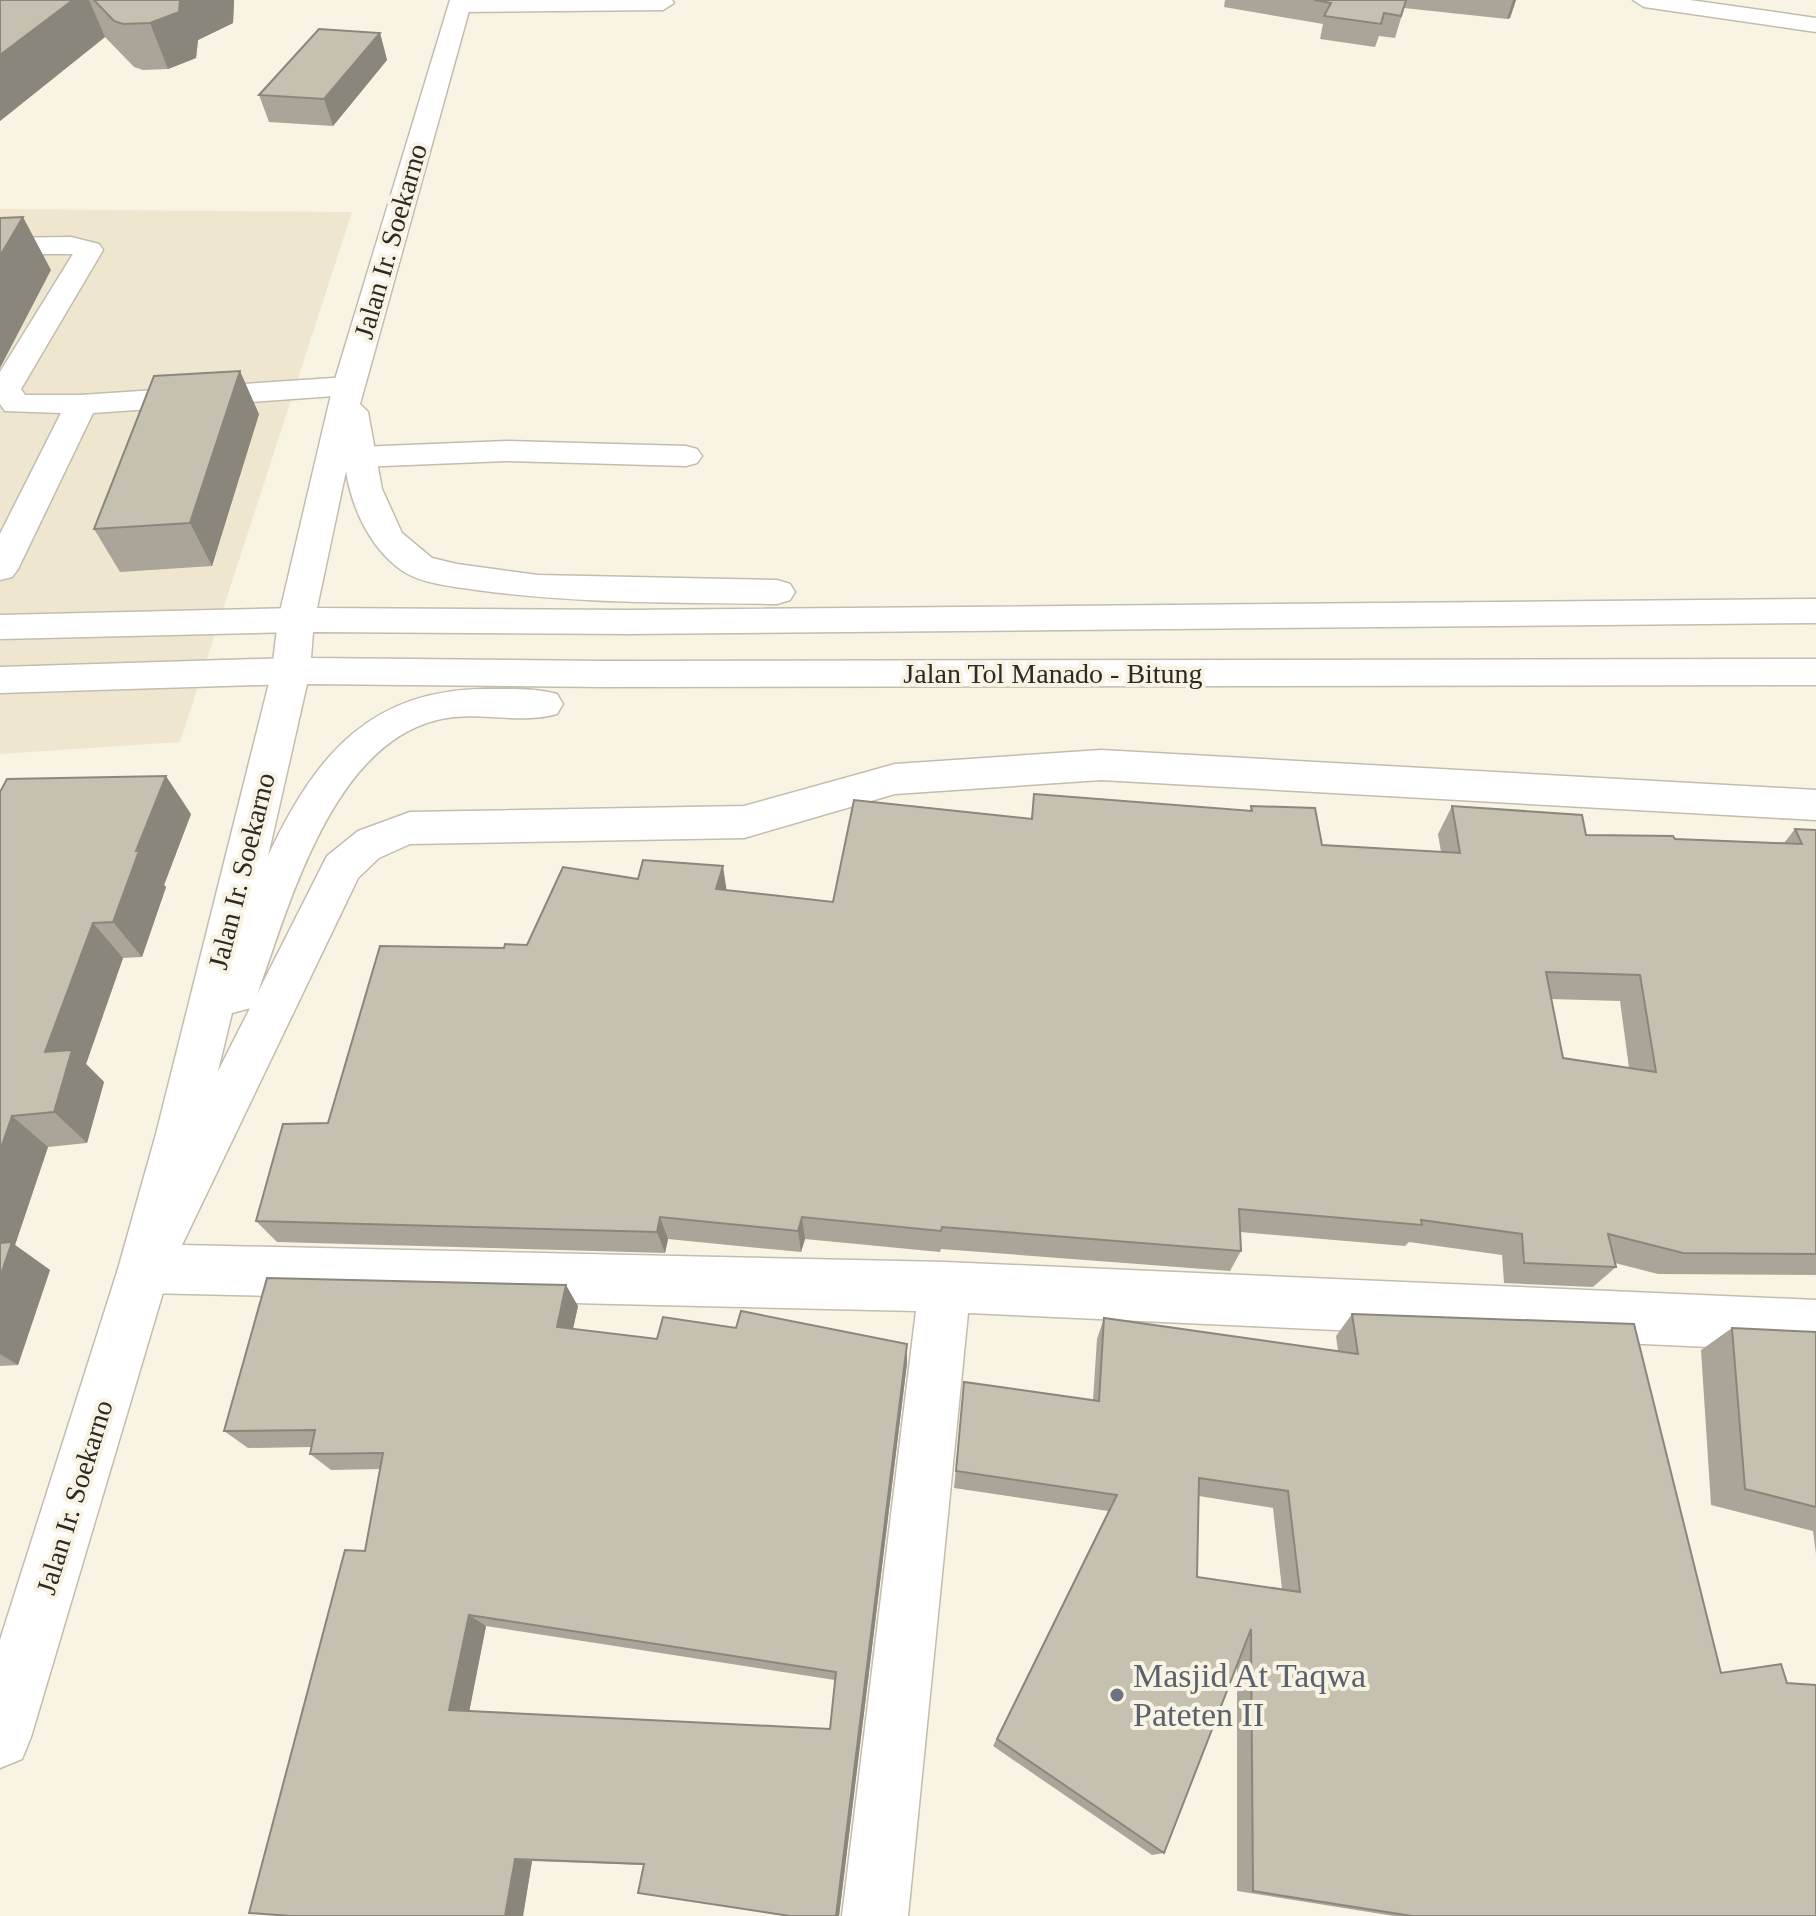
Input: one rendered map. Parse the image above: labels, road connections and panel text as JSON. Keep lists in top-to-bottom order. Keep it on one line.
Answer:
{"streets":{"main road":["Jalan Ir. Soekarno","Jalan Tol Manado - Bitung"]},"crossings":[["Jalan Ir. Soekarno","Jalan Tol Manado - Bitung"]],"places":["Masjid At Taqwa Pateten II"]}
